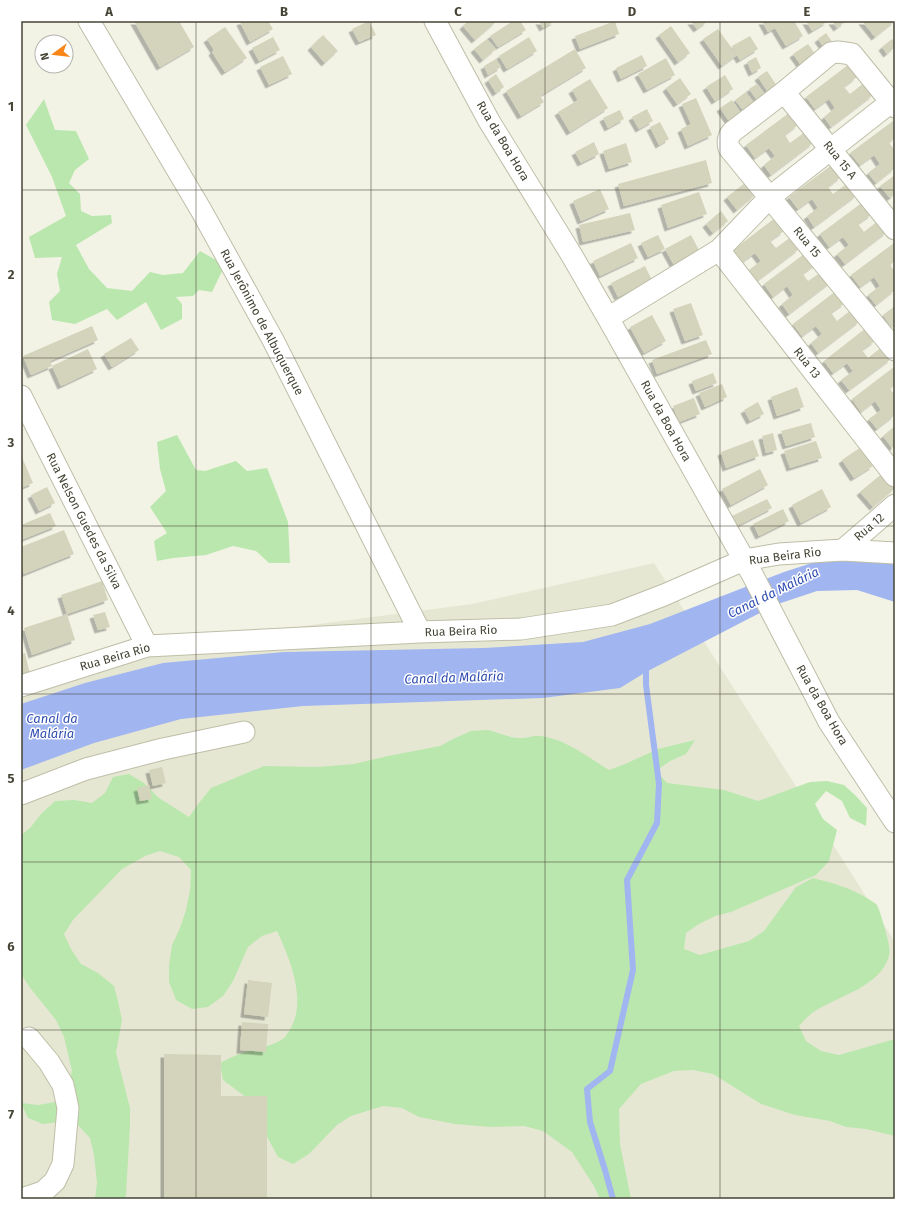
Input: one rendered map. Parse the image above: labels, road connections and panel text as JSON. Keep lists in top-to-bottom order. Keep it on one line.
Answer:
{"streets":{"street":["Rua da Boa Hora","Rua 15 A","Rua 15","Rua Jerônimo de Albuquerque","Rua 13","Rua Nelson Guedes da Silva","Rua 12","Rua Beira Rio"]},"crossings":[["Rua da Boa Hora","Rua Beira Rio"],["Rua 15 A","Rua 15"],["Rua Jerônimo de Albuquerque","Rua Beira Rio"],["Rua Nelson Guedes da Silva","Rua Beira Rio"],["Rua 12","Rua Beira Rio"]],"water":["Canal da Malária"],"north":"left","grid":{"columns":["A","B","C","D","E"],"rows":["1","2","3","4","5","6","7"]}}
